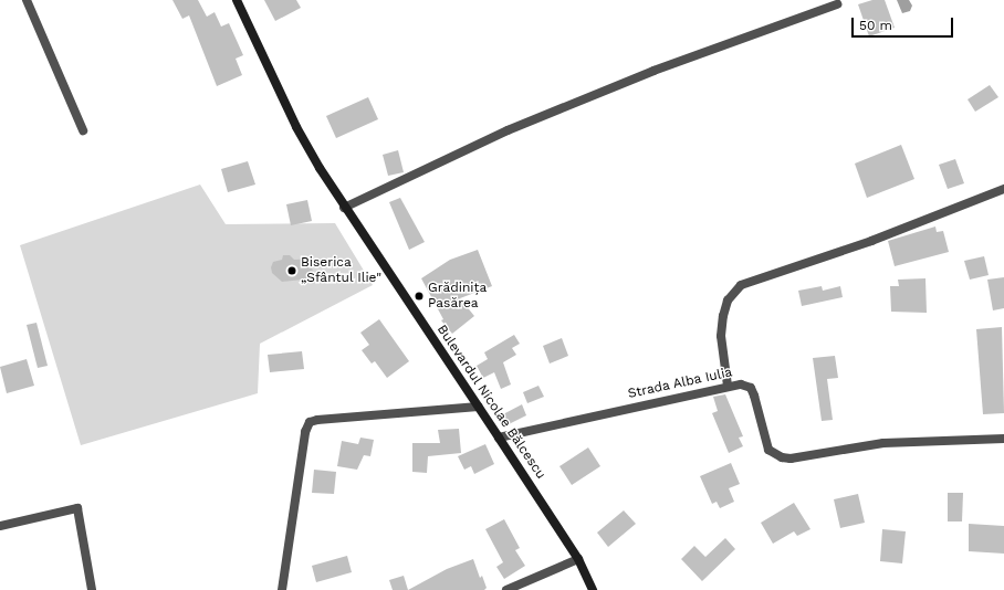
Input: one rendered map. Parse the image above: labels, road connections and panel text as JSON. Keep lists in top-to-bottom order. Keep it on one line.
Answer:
{"streets":{"main road":["Bulevardul Nicolae Bălcescu"],"street":["Strada Alba Iulia"]},"crossings":[["Strada Alba Iulia","Bulevardul Nicolae Bălcescu"]],"places":["Biserica „Sfântul Ilie\"","Grădinița Pasărea"],"scale_bar":"50 m"}
